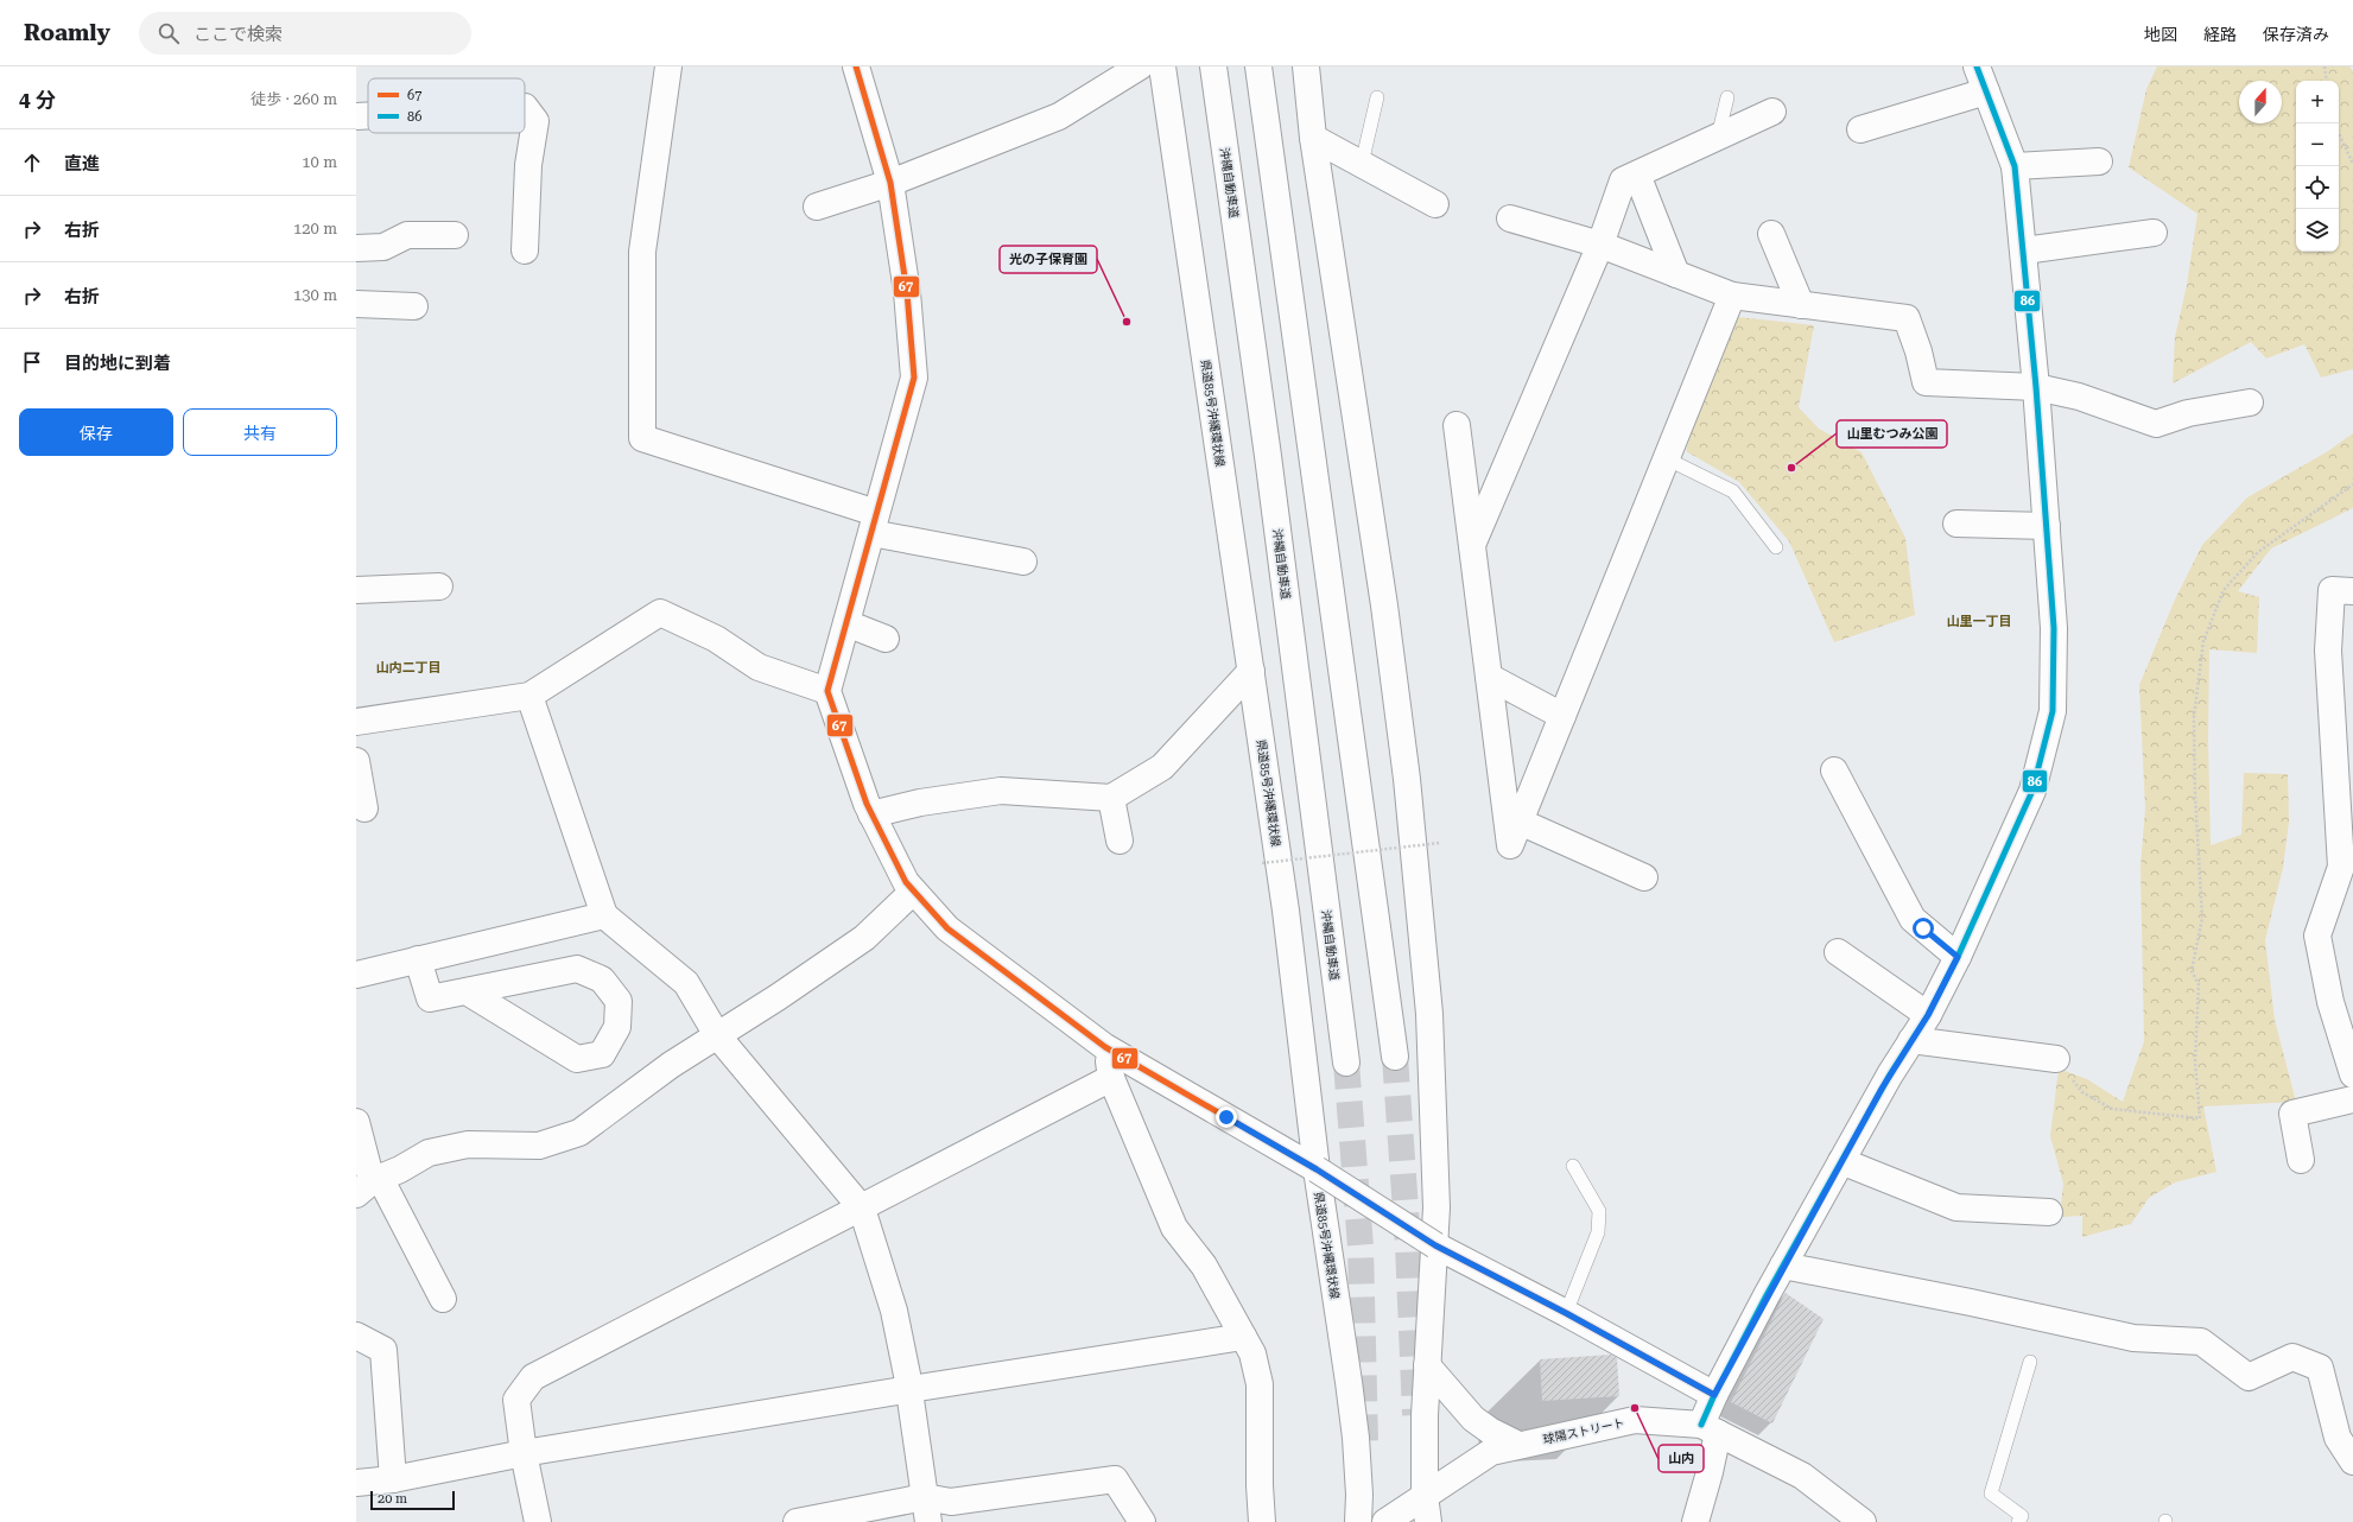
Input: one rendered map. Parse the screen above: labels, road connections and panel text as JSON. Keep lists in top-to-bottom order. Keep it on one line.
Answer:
{"streets":{"main road":["沖縄自動車道","県道85号沖縄環状線","球陽ストリート"]},"districts":["山里一丁目","山内二丁目"],"places":["光の子保育園","山里むつみ公園","山内"],"lines":["transit line 67","transit line 86"],"legend":["67","86"],"scale_bar":"20 m","north":"top","page":{"header":"Roamly","search":"ここで検索","nav":["地図","経路","保存済み"],"heading":["4 分","徒歩 · 260 m"],"map_buttons":["+","−"],"list":[["直進","10 m"],["右折","120 m"],["右折","130 m"],"目的地に到着"],"buttons":["保存","共有"],"scale":"20 m"}}
